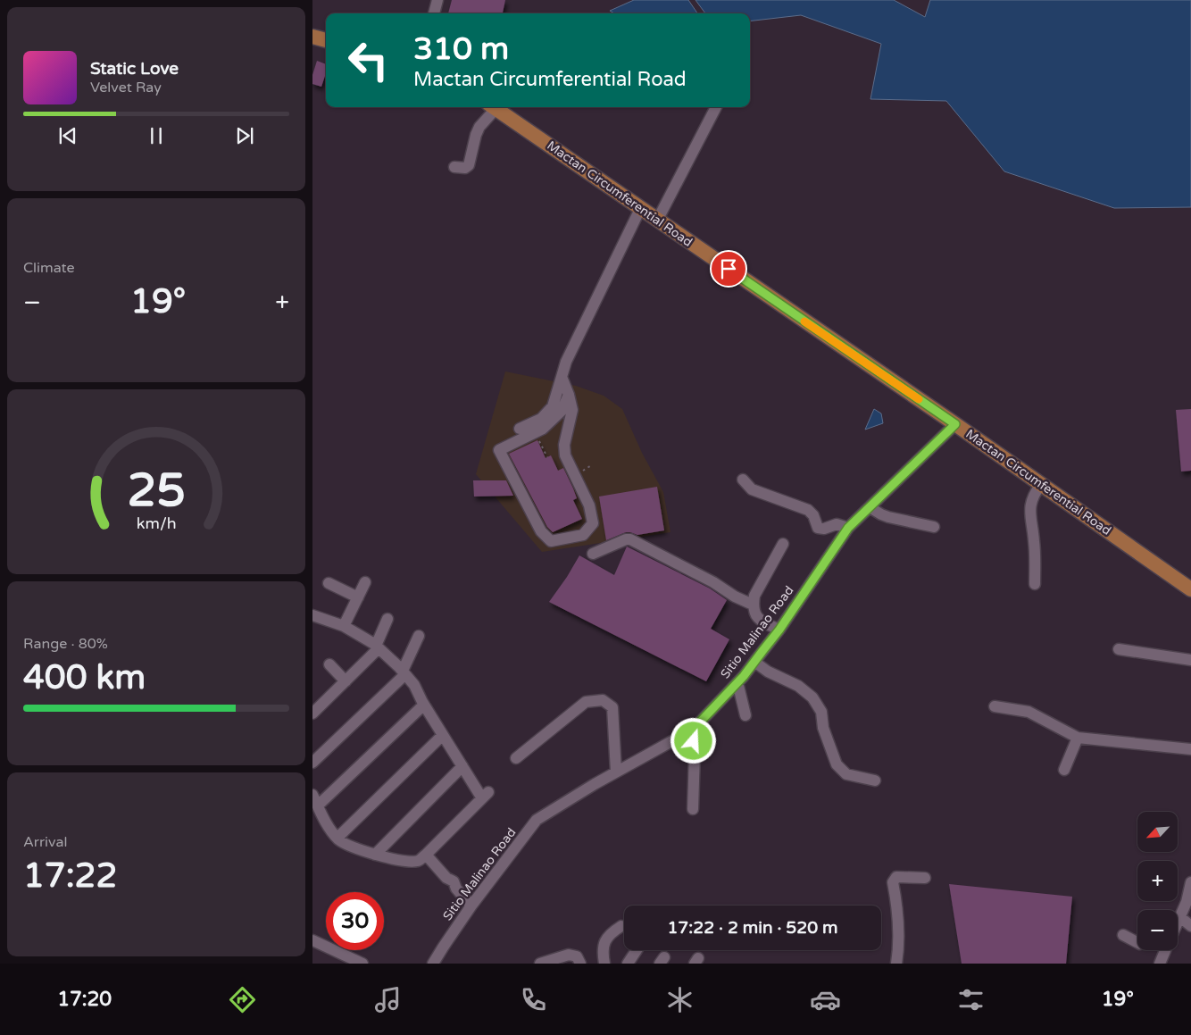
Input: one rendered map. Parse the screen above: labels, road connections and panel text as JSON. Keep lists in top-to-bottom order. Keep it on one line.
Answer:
{"streets":{"main road":["Mactan Circumferential Road"],"street":["Sitio Malinao Road"]},"crossings":[["Mactan Circumferential Road","Sitio Malinao Road"]],"north":"bottom left","page":{"turn":["310 m","Mactan Circumferential Road"],"song":["Static Love","Velvet Ray"],"tile":["Climate",["Range · 80%","400 km"],["Arrival","17:22"]],"heat":["−","19°","+"],"map_buttons":["+","−"],"limit":"30","trip":"17:22 · 2 min · 520 m","tabs":["17:20","19°"],"gauge":["25","km/h"]}}
